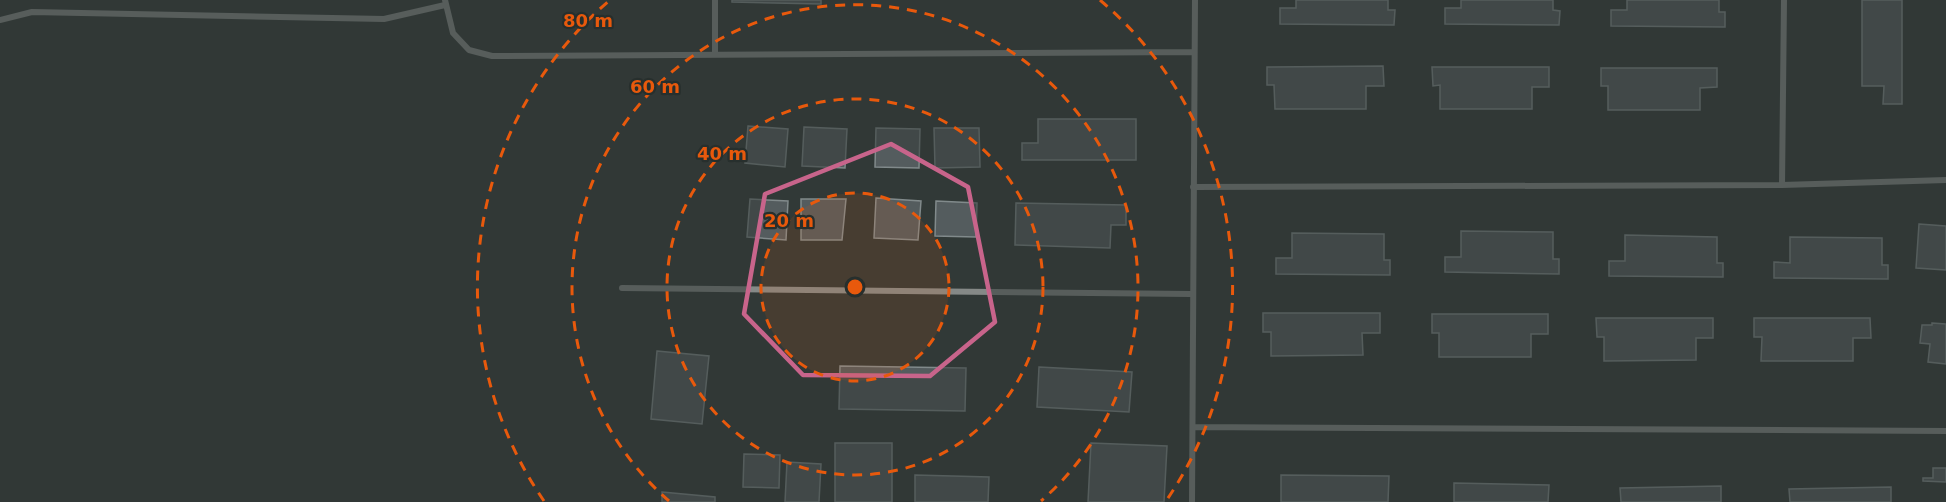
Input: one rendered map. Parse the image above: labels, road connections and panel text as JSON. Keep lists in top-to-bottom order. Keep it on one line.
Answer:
{"rings":["80 m","60 m","40 m","20 m"]}
